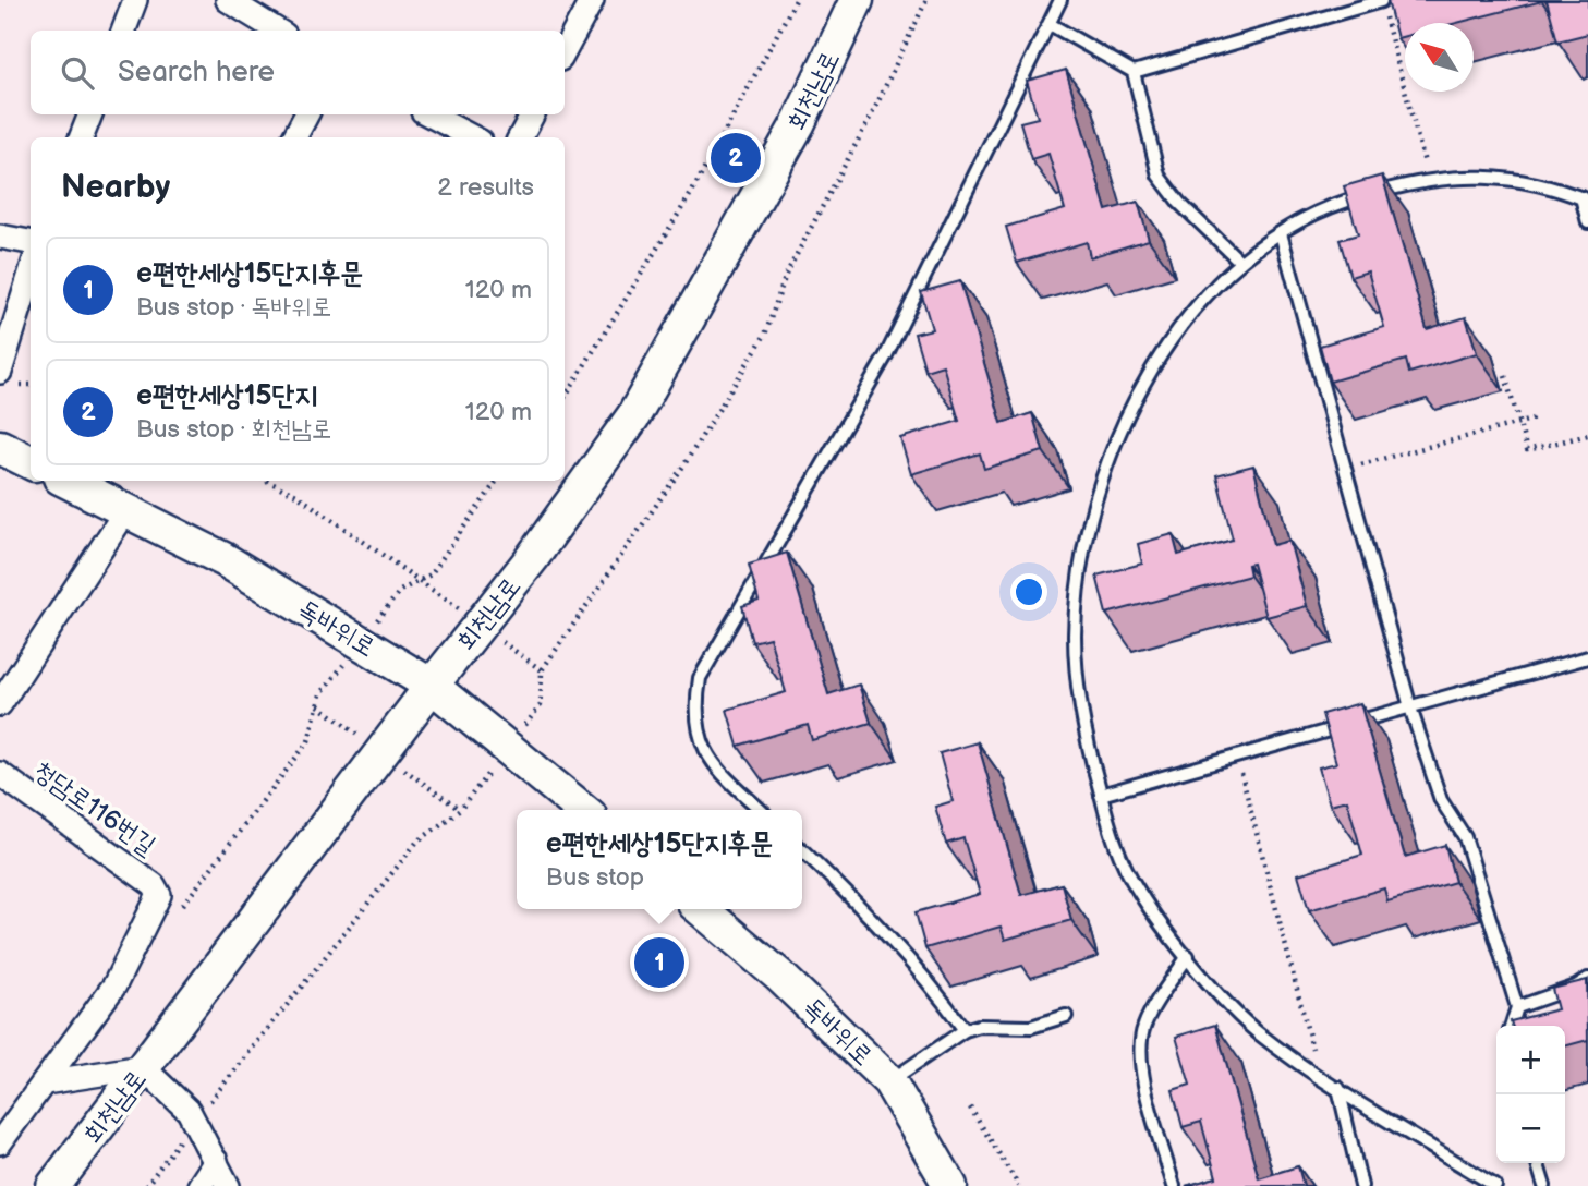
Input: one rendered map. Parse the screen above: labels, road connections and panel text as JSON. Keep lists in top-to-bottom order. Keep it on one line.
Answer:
{"streets":{"main road":["회천남로","독바위로"],"street":["청담로116번길"]},"crossings":[["회천남로","독바위로"]],"north":"top left","page":{"search":"Search here","pins":["2","1"],"heading":["Nearby","2 results"],"list":[{"mark":"1","name":"e편한세상15단지후문","note":"Bus stop · 독바위로","value":"120 m"},{"mark":"2","name":"e편한세상15단지","note":"Bus stop · 회천남로","value":"120 m"}],"popup":["e편한세상15단지후문","Bus stop"],"map_buttons":["+","−"]}}
